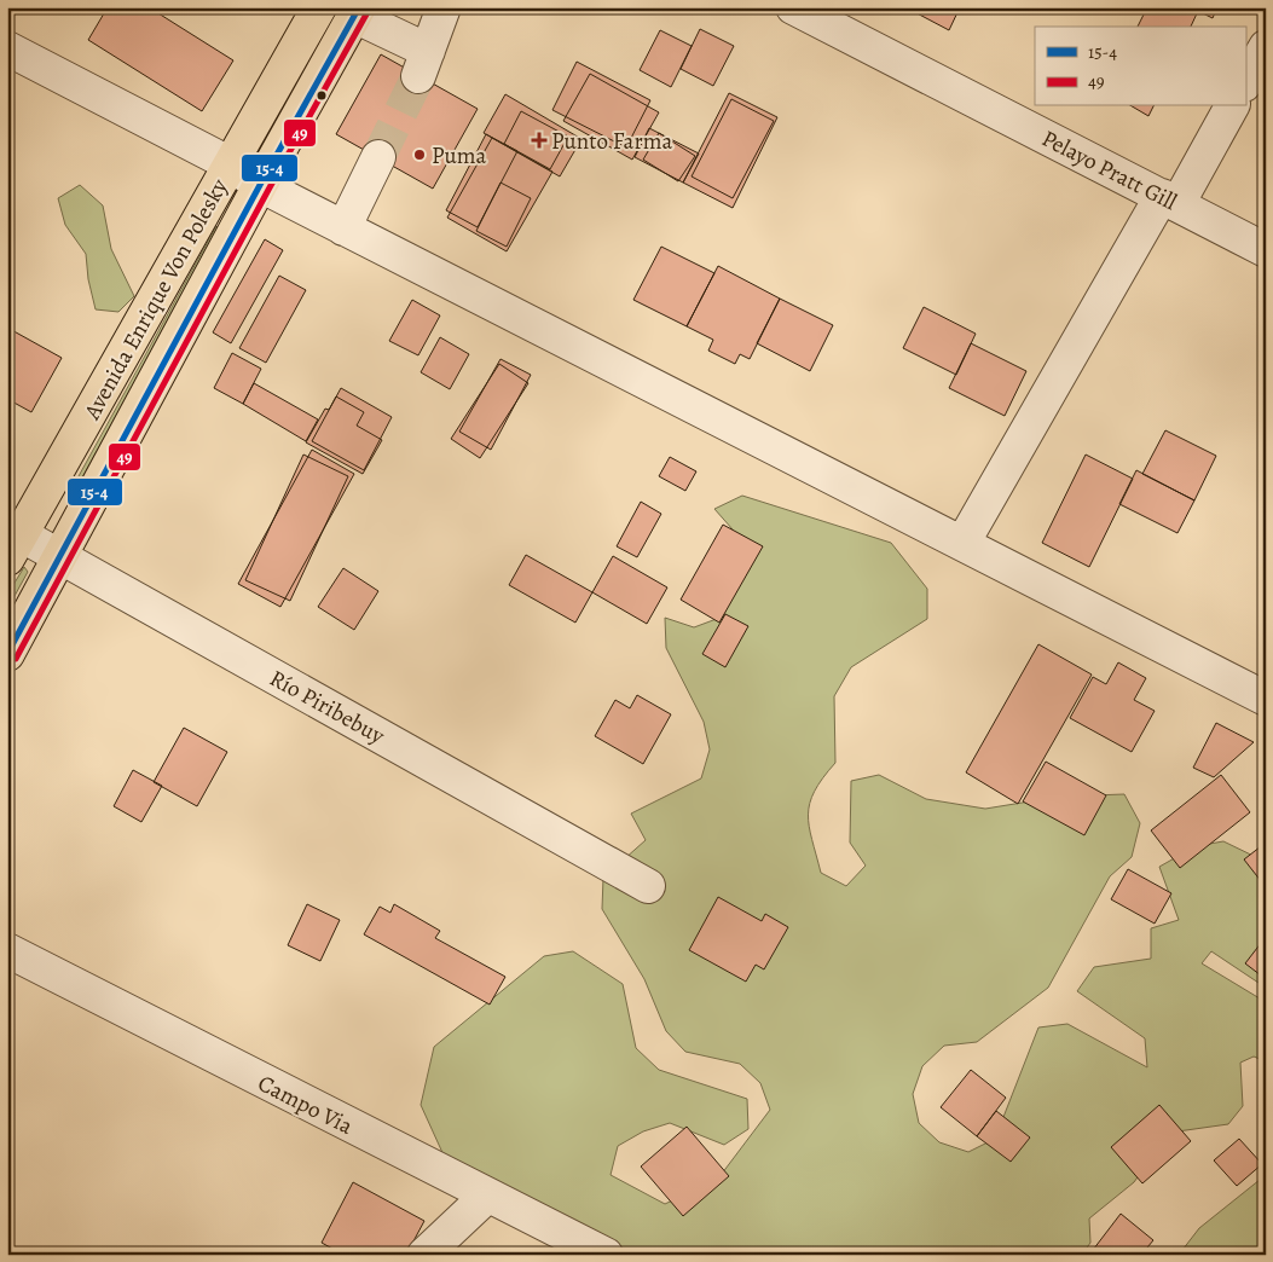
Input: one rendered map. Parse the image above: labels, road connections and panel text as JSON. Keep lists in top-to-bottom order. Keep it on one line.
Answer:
{"streets":{"main road":["Avenida Enrique Von Polesky"],"street":["Pelayo Pratt Gill","Río Piribebuy","Campo Via"]},"crossings":[["Avenida Enrique Von Polesky","Río Piribebuy"]],"places":{"health":["Punto Farma"],"other":["Puma"]},"lines":["transit line 15-4","transit line 49"],"legend":["15-4","49"]}
